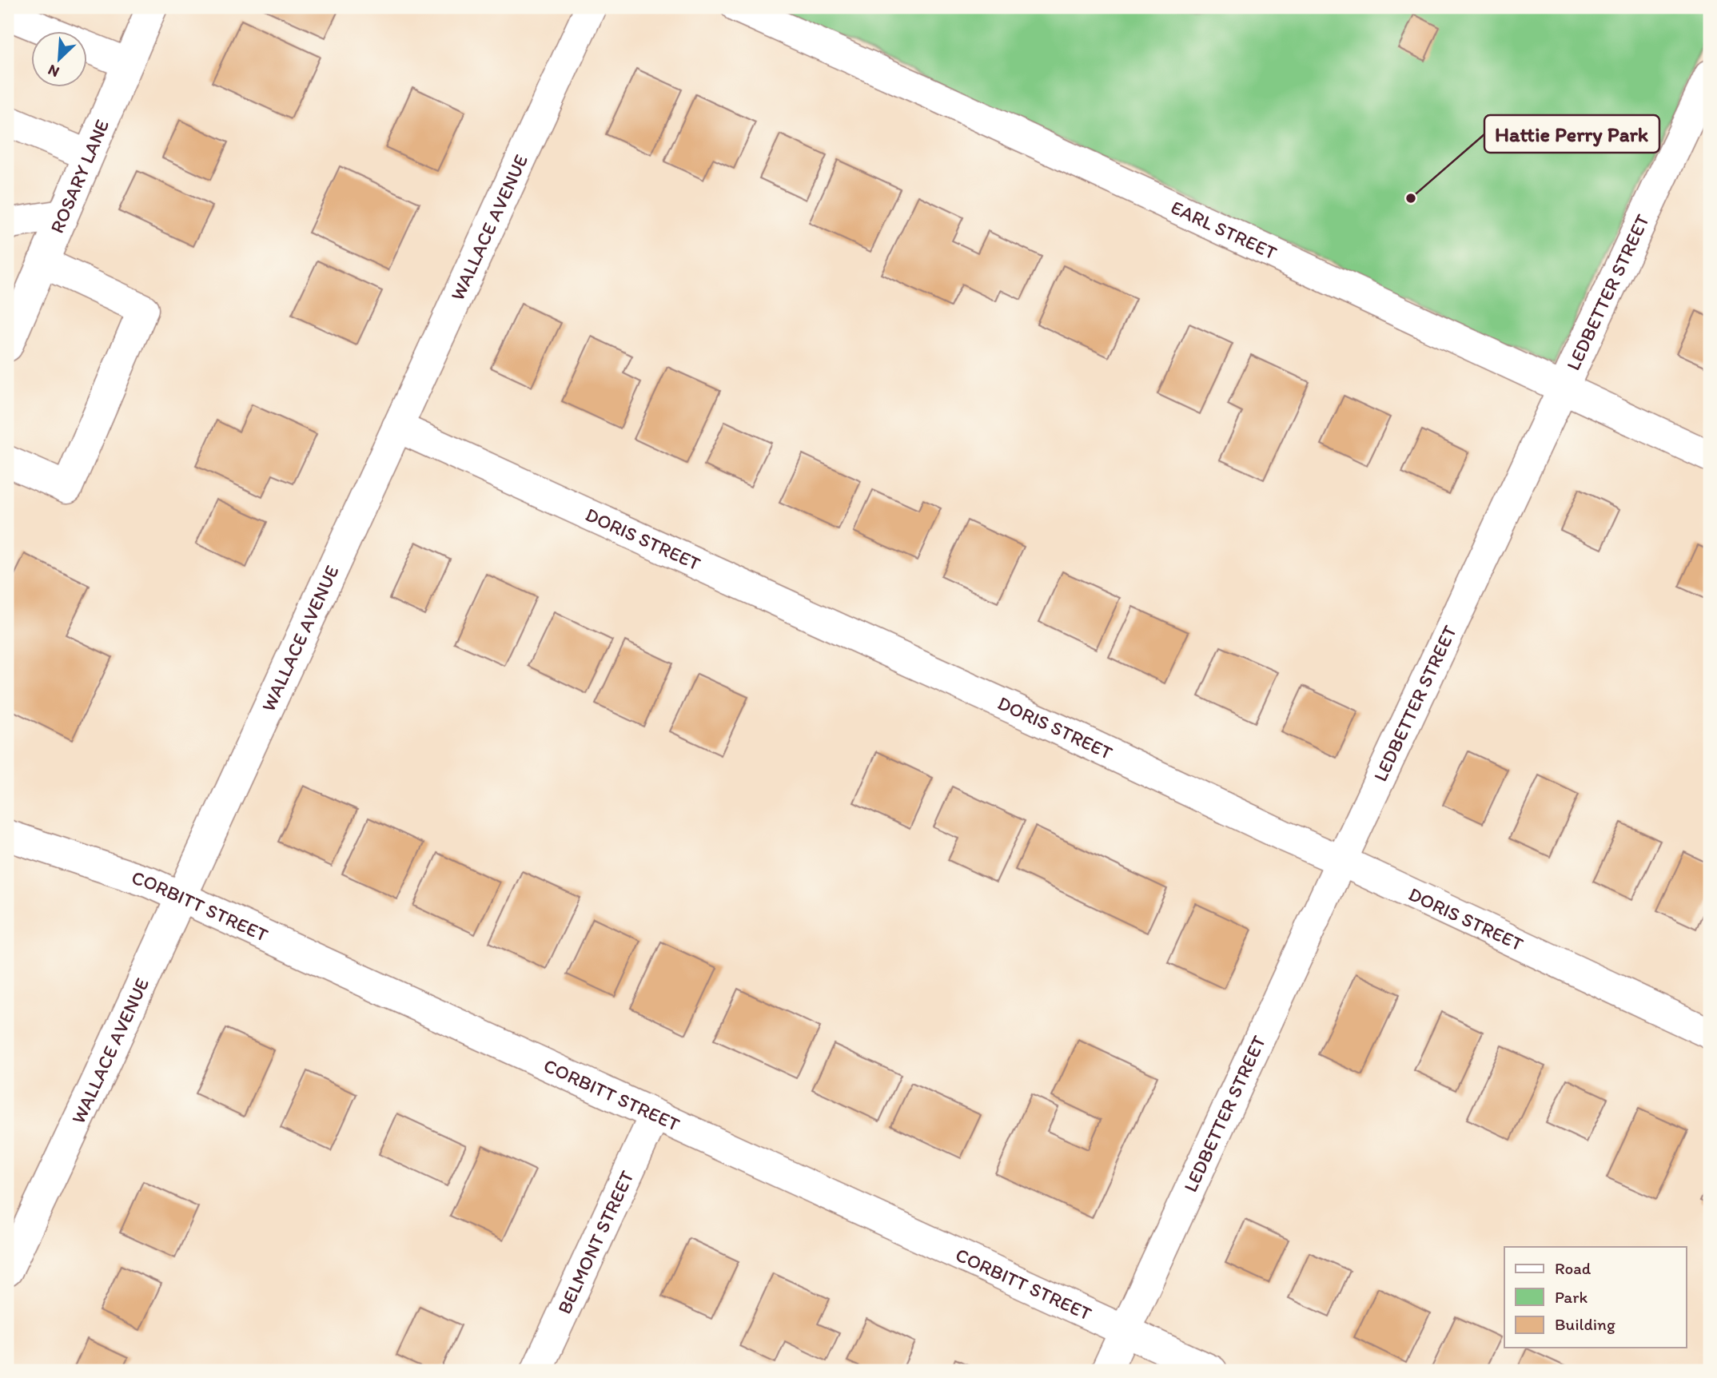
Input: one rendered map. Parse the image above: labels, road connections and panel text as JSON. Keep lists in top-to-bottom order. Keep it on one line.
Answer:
{"streets":{"street":["ROSARY LANE","WALLACE AVENUE","EARL STREET","LEDBETTER STREET","DORIS STREET","CORBITT STREET","BELMONT STREET"]},"crossings":[["WALLACE AVENUE","DORIS STREET"],["WALLACE AVENUE","CORBITT STREET"],["EARL STREET","LEDBETTER STREET"],["LEDBETTER STREET","DORIS STREET"],["LEDBETTER STREET","CORBITT STREET"],["CORBITT STREET","BELMONT STREET"]],"places":["Hattie Perry Park"],"legend":["Road","Park","Building"],"north":"bottom left"}
